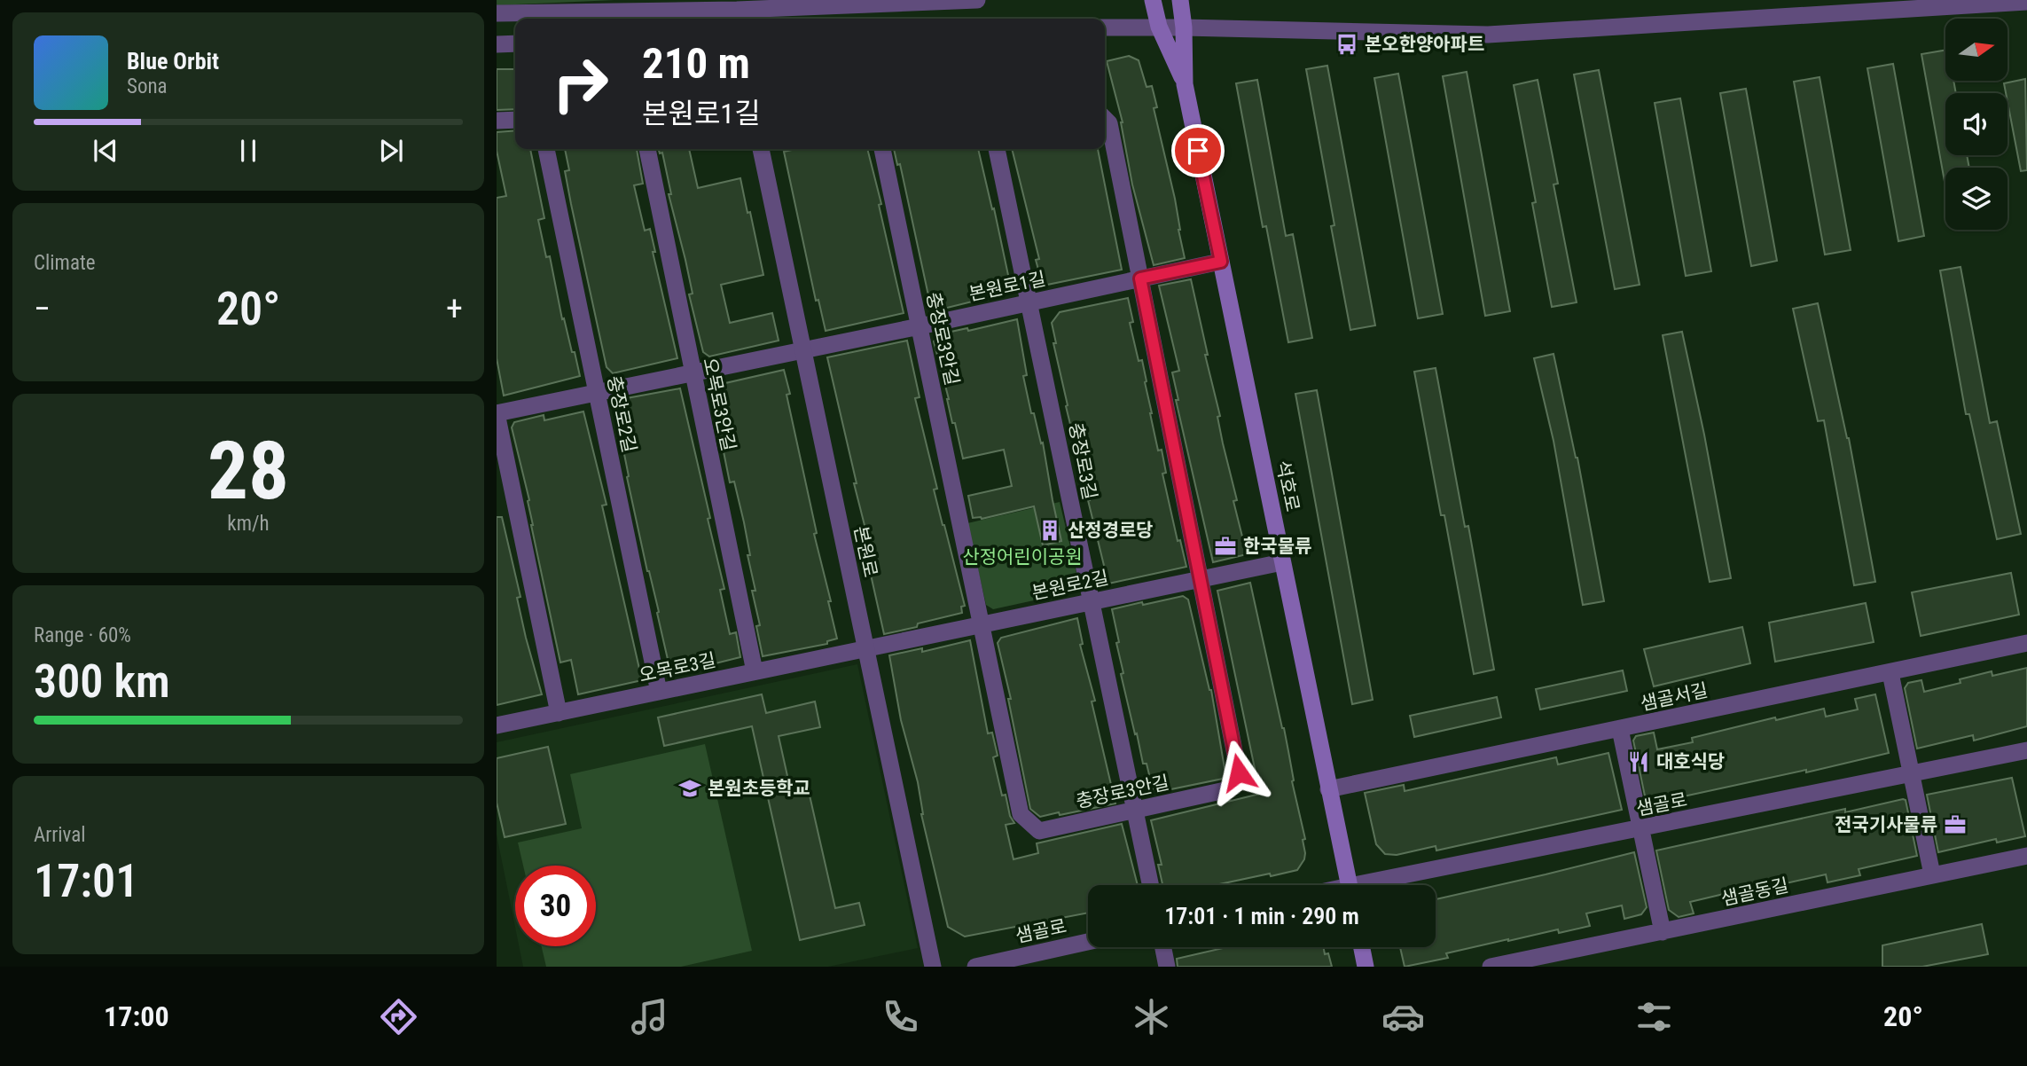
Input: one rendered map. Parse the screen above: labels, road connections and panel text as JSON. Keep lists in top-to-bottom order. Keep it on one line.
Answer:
{"streets":{"main road":["석호로"],"street":["본원로1길","충장로3안길","오목로3안길","충장로2길","충장로3길","본원로","본원로2길","오목로3길","샘골서길","샘골로","샘골동길"]},"crossings":[["본원로1길","충장로3안길"],["본원로1길","오목로3안길"],["본원로1길","충장로2길"],["본원로1길","충장로3길"],["본원로1길","석호로"],["본원로1길","본원로"],["충장로3안길","충장로3길"],["충장로3안길","본원로2길"],["오목로3안길","오목로3길"],["충장로2길","오목로3길"],["충장로3길","본원로2길"],["석호로","본원로2길"],["석호로","샘골서길"],["본원로","본원로2길"],["본원로","오목로3길"],["본원로2길","오목로3길"]],"parks":["산정어린이공원"],"places":{"bus stop":["본오한양아파트"],"building":["산정경로당"],"office":["한국물류","전국기사물류"],"restaurant":["대호식당"],"school or university":["본원초등학교"]},"north":"right","page":{"turn":["210 m","본원로1길"],"song":["Blue Orbit","Sona"],"tile":["Climate",["28","km/h"],["Range · 60%","300 km"],["Arrival","17:01"]],"heat":["−","20°","+"],"limit":"30","trip":"17:01 · 1 min · 290 m","tabs":["17:00","20°"]}}
